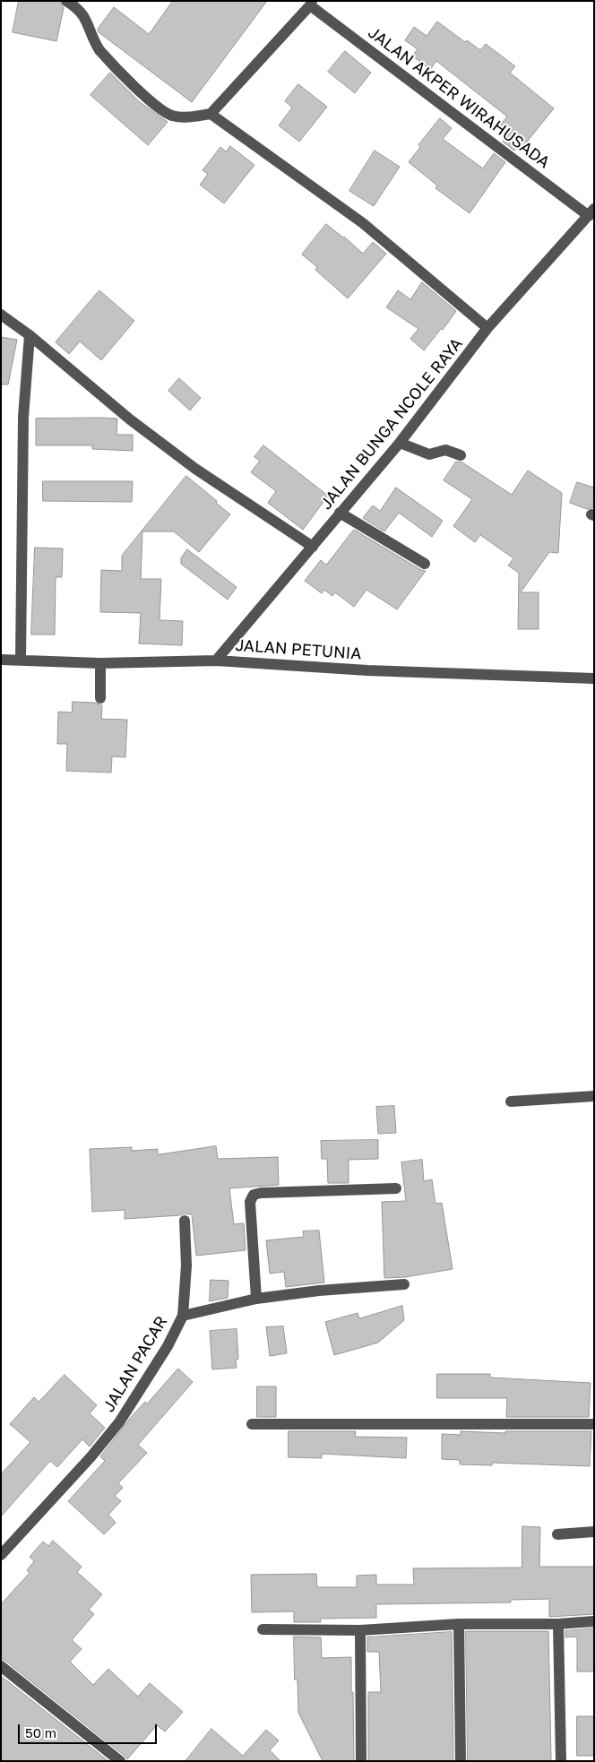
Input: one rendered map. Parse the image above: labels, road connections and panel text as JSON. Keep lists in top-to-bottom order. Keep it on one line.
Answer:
{"streets":{"street":["JALAN AKPER WIRAHUSADA","JALAN BUNGA NCOLE RAYA","JALAN PETUNIA","JALAN PACAR"]},"crossings":[["JALAN AKPER WIRAHUSADA","JALAN BUNGA NCOLE RAYA"],["JALAN BUNGA NCOLE RAYA","JALAN PETUNIA"]],"scale_bar":"50 m"}
